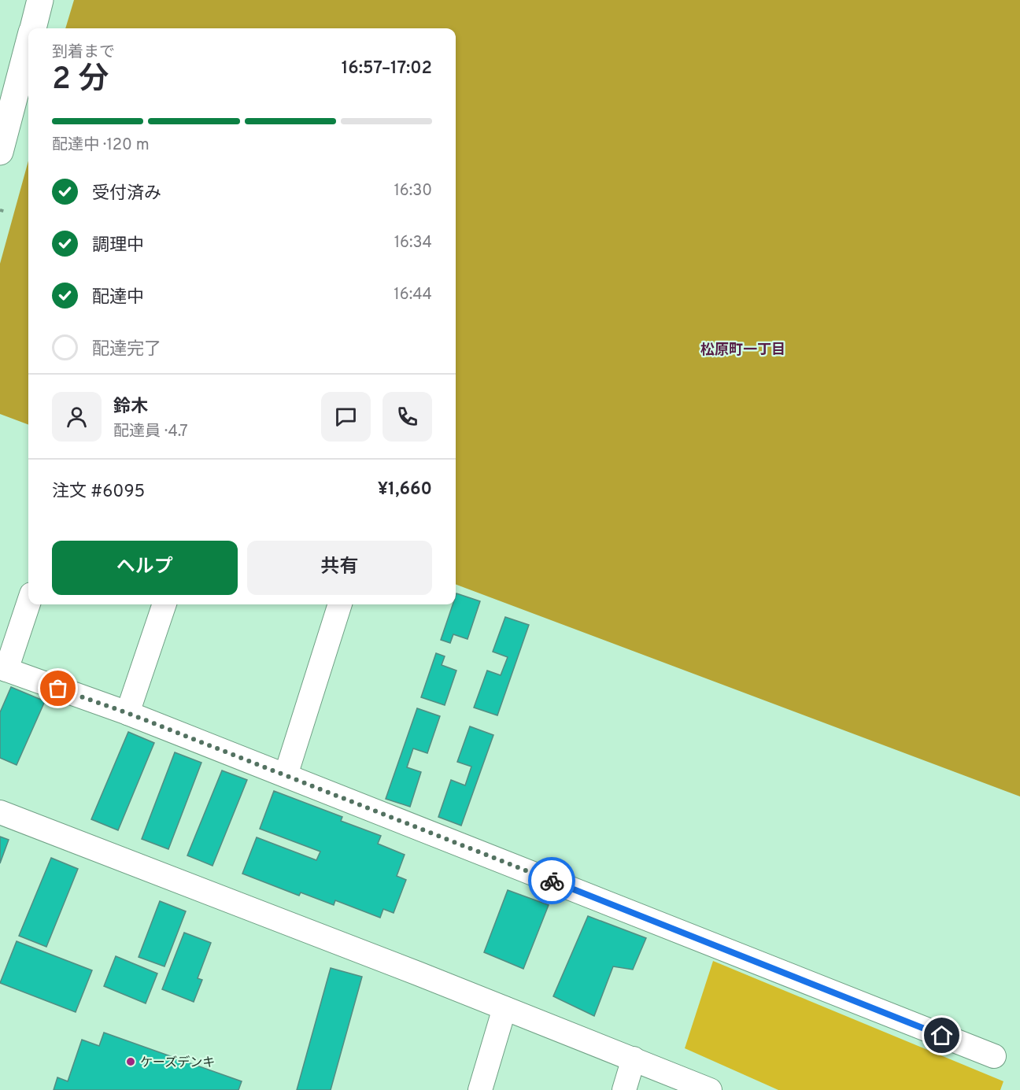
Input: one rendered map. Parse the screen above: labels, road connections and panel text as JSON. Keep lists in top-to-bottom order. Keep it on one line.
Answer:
{"districts":["松原町一丁目"],"places":["ケーズデンキ"],"page":{"heading":["2 分","到着まで","16:57–17:02"],"panel":["鈴木","配達員 · 4.7","注文 #6095","¥1,660"],"bar":"配達中 · 120 m","list":[["受付済み","16:30"],["調理中","16:34"],["配達中","16:44"],"配達完了"],"buttons":["ヘルプ","共有"]}}
